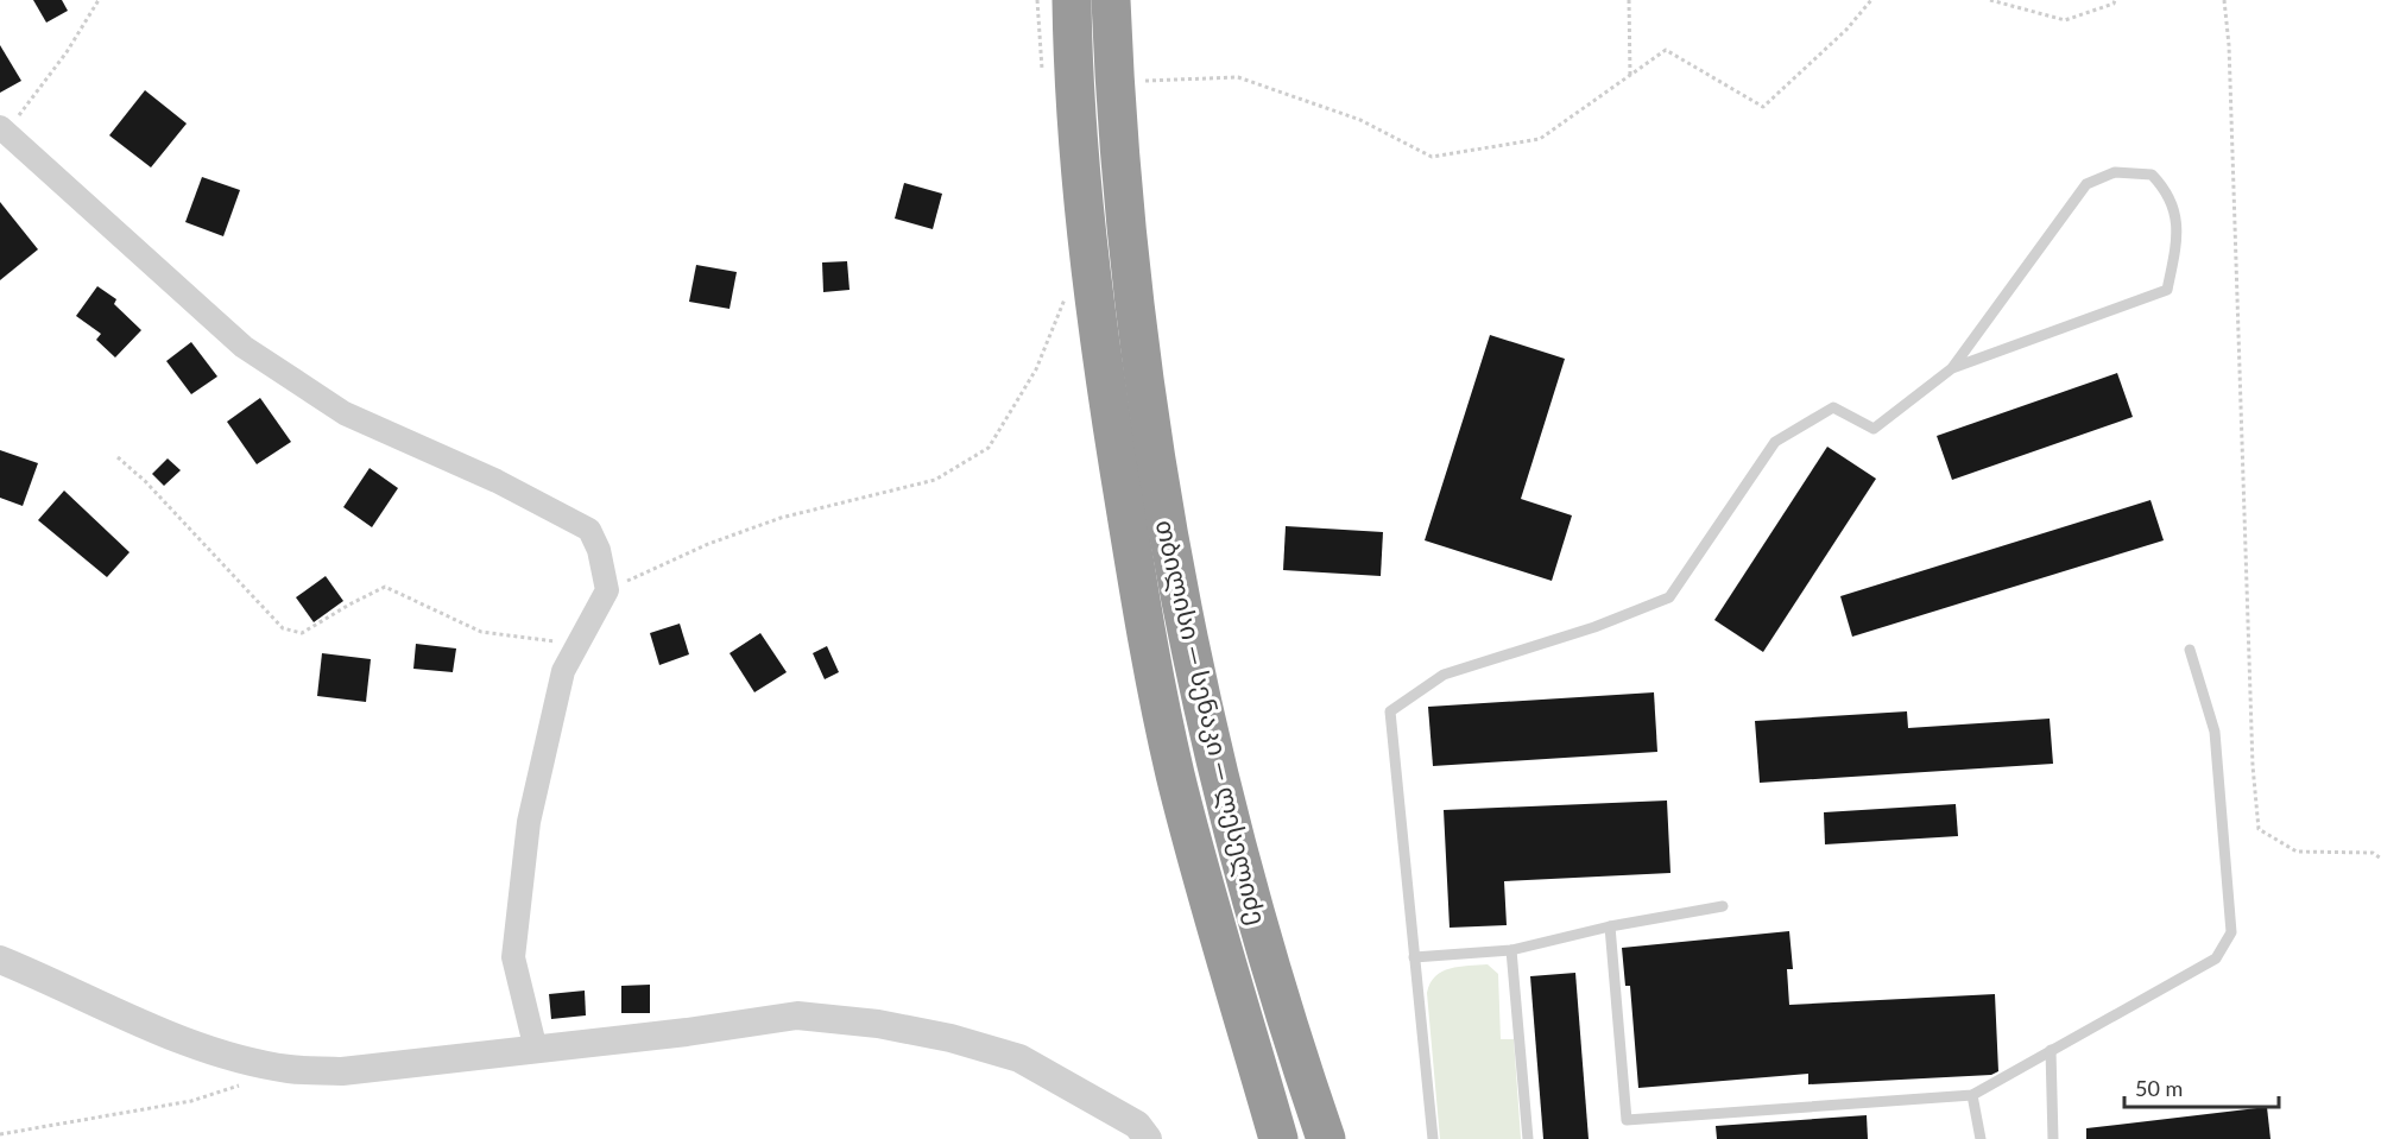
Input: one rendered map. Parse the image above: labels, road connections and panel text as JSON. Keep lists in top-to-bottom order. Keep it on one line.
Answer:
{"streets":{"highway":["თბილისი — სენაკი — ლესელიძე"]},"scale_bar":"50 m"}
